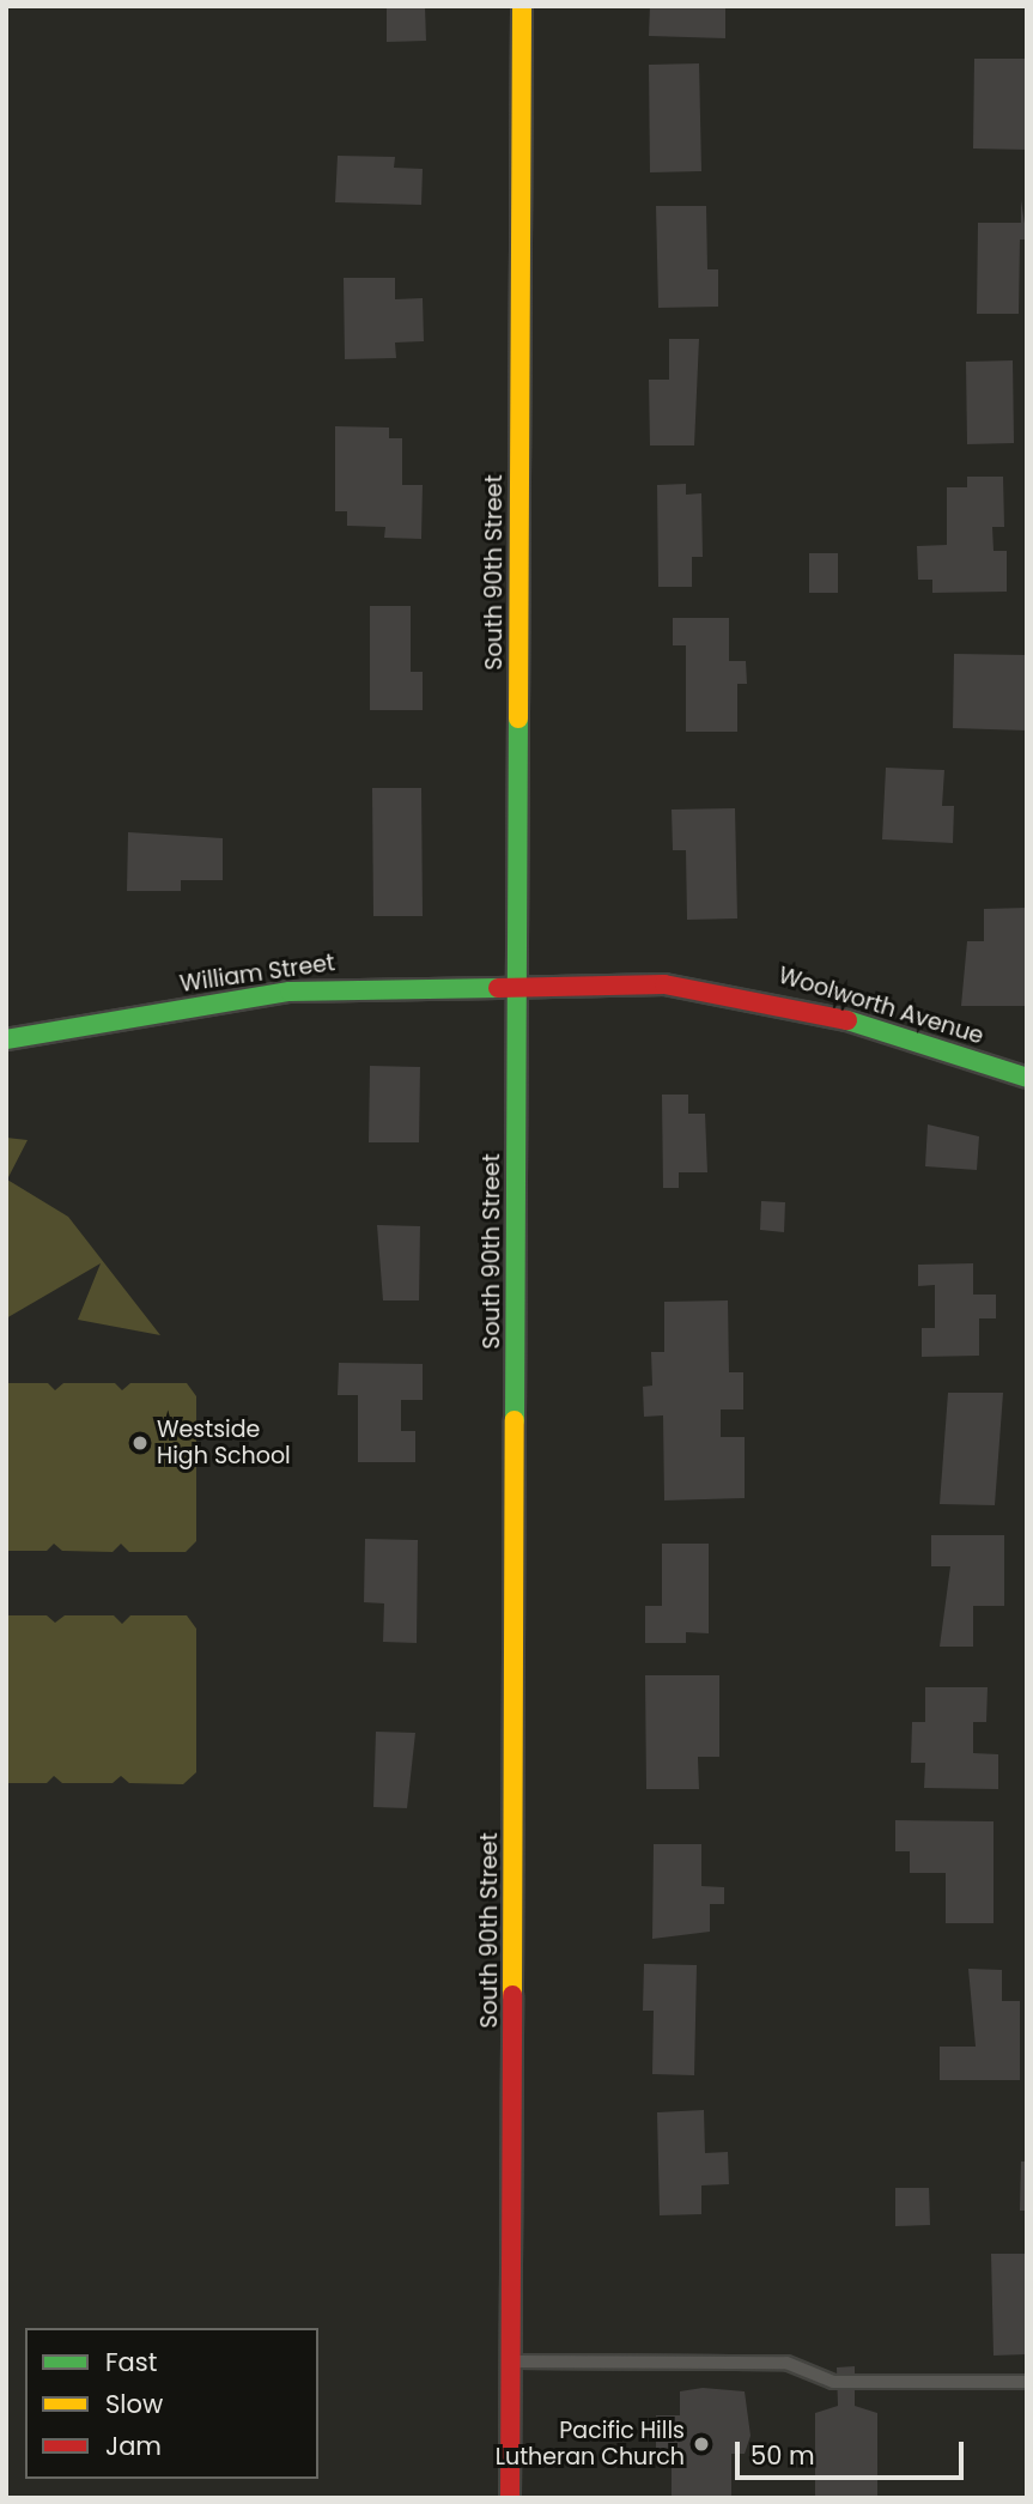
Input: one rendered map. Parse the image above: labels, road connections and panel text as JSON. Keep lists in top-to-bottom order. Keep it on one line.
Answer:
{"streets":{"main road":["South 90th Street","William Street","Woolworth Avenue"]},"crossings":[["South 90th Street","William Street"],["South 90th Street","Woolworth Avenue"],["William Street","Woolworth Avenue"]],"places":["Westside High School","Pacific Hills Lutheran Church"],"legend":["Fast","Slow","Jam"],"scale_bar":"50 m"}
